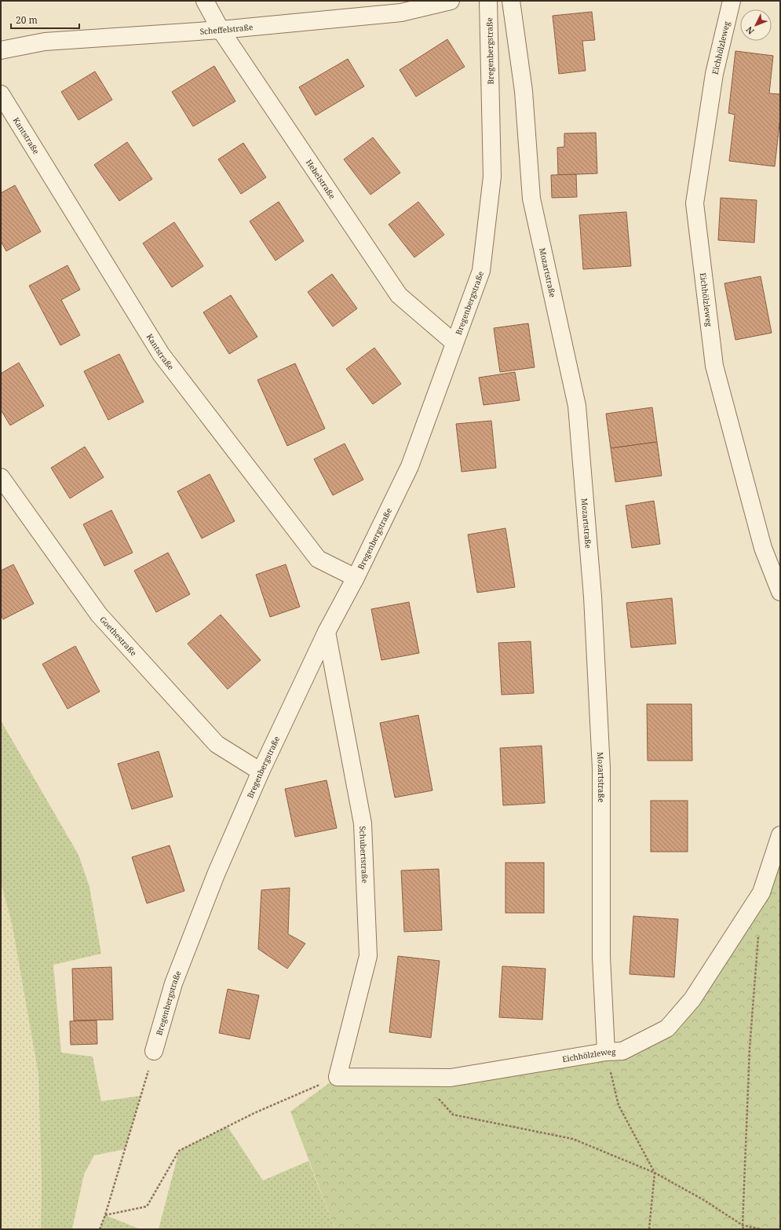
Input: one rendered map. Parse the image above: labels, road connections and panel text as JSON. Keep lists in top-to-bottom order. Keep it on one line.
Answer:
{"streets":{"street":["Scheffelstraße","Eichhölzleweg","Bregenbergstraße","Kantstraße","Hebelstraße","Mozartstraße","Goethestraße","Schubertstraße"]},"crossings":[["Scheffelstraße","Hebelstraße"],["Eichhölzleweg","Mozartstraße"],["Eichhölzleweg","Schubertstraße"],["Bregenbergstraße","Kantstraße"],["Bregenbergstraße","Hebelstraße"],["Bregenbergstraße","Goethestraße"],["Bregenbergstraße","Schubertstraße"]],"scale_bar":"20 m","north":"bottom left"}
